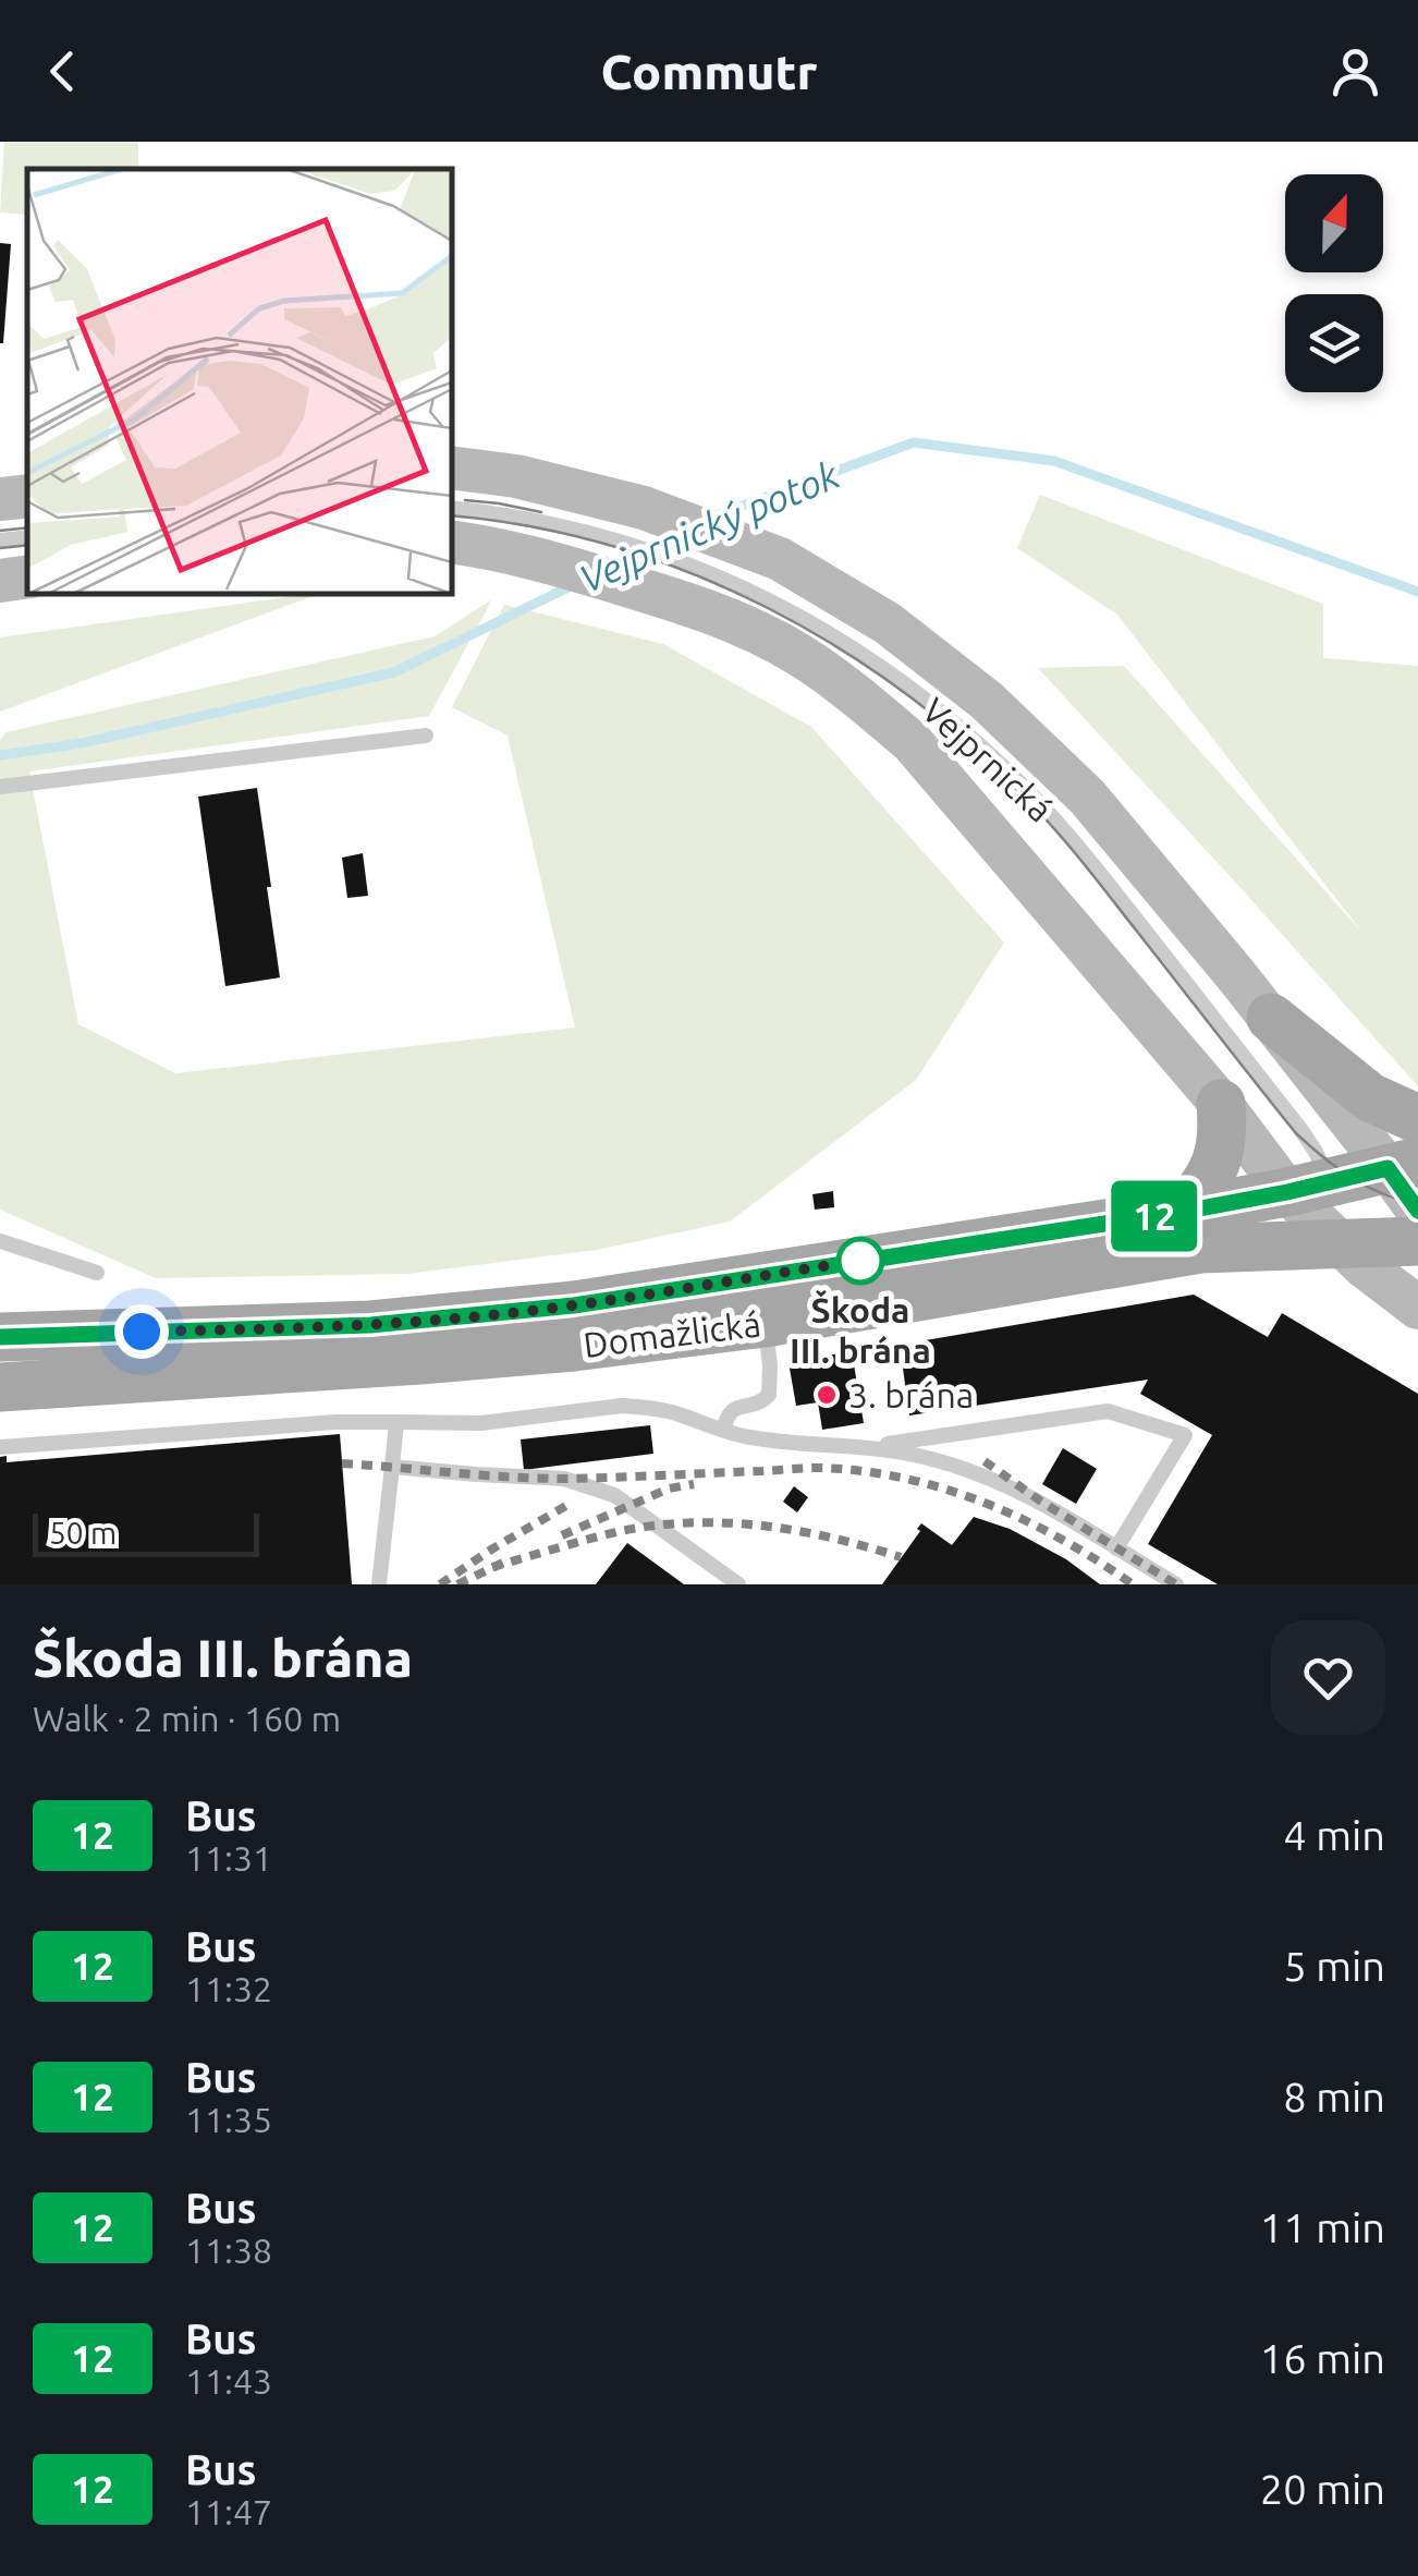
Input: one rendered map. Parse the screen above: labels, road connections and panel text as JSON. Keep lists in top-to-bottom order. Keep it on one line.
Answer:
{"streets":{"main road":["Vejprnická","Domažlická"]},"crossings":[["Vejprnická","Domažlická"]],"water":["Vejprnický potok"],"places":["Škoda III. brána","3. brána"],"lines":["bus line 12"],"scale_bar":"50 m","north":"top","page":{"header":"Commutr","on_map":"12","scale":"50 m","heading":["Škoda III. brána","Walk · 2 min · 160 m"],"list":[{"mark":"12","name":"Bus","note":"11:31","value":"4 min"},{"mark":"12","name":"Bus","note":"11:32","value":"5 min"},{"mark":"12","name":"Bus","note":"11:35","value":"8 min"},{"mark":"12","name":"Bus","note":"11:38","value":"11 min"},{"mark":"12","name":"Bus","note":"11:43","value":"16 min"},{"mark":"12","name":"Bus","note":"11:47","value":"20 min"}]}}
